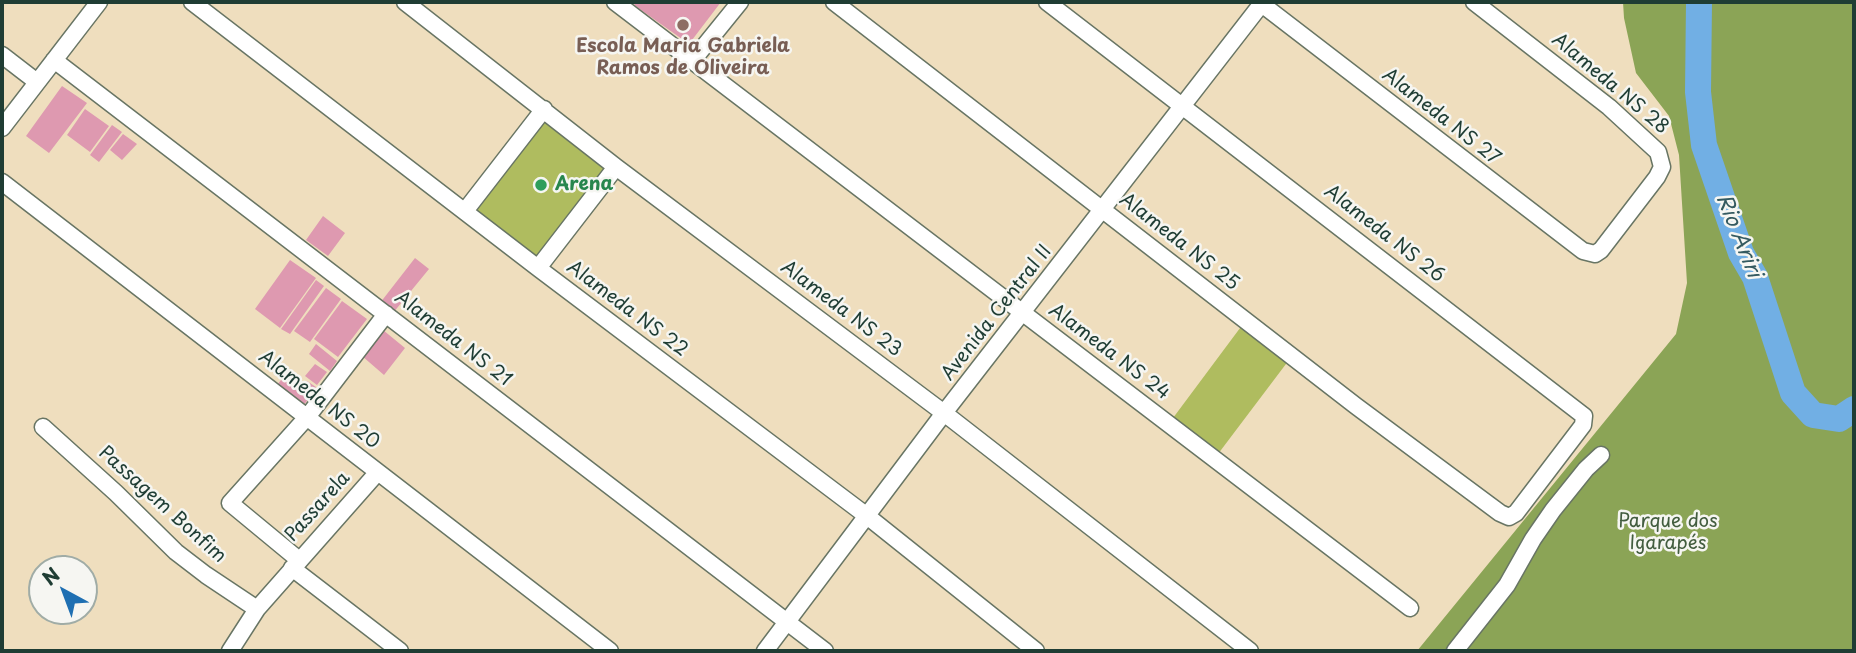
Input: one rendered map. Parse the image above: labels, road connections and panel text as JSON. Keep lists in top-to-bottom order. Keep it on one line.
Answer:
{"streets":{"street":["Alameda NS 28","Alameda NS 27","Alameda NS 26","Alameda NS 25","Alameda NS 22","Alameda NS 23","Avenida Central II","Alameda NS 21","Alameda NS 24","Alameda NS 20","Passagem Bonfim","Passarela"]},"crossings":[["Alameda NS 28","Alameda NS 27"],["Alameda NS 27","Avenida Central II"],["Alameda NS 26","Alameda NS 25"],["Alameda NS 26","Avenida Central II"],["Alameda NS 25","Avenida Central II"],["Alameda NS 22","Avenida Central II"],["Alameda NS 23","Avenida Central II"],["Avenida Central II","Alameda NS 21"],["Avenida Central II","Alameda NS 24"],["Alameda NS 20","Passarela"],["Passagem Bonfim","Passarela"]],"water":["Rio Ariri"],"parks":["Parque dos Igarapés"],"places":["Escola Maria Gabriela Ramos de Oliveira","Arena"],"north":"top left"}
